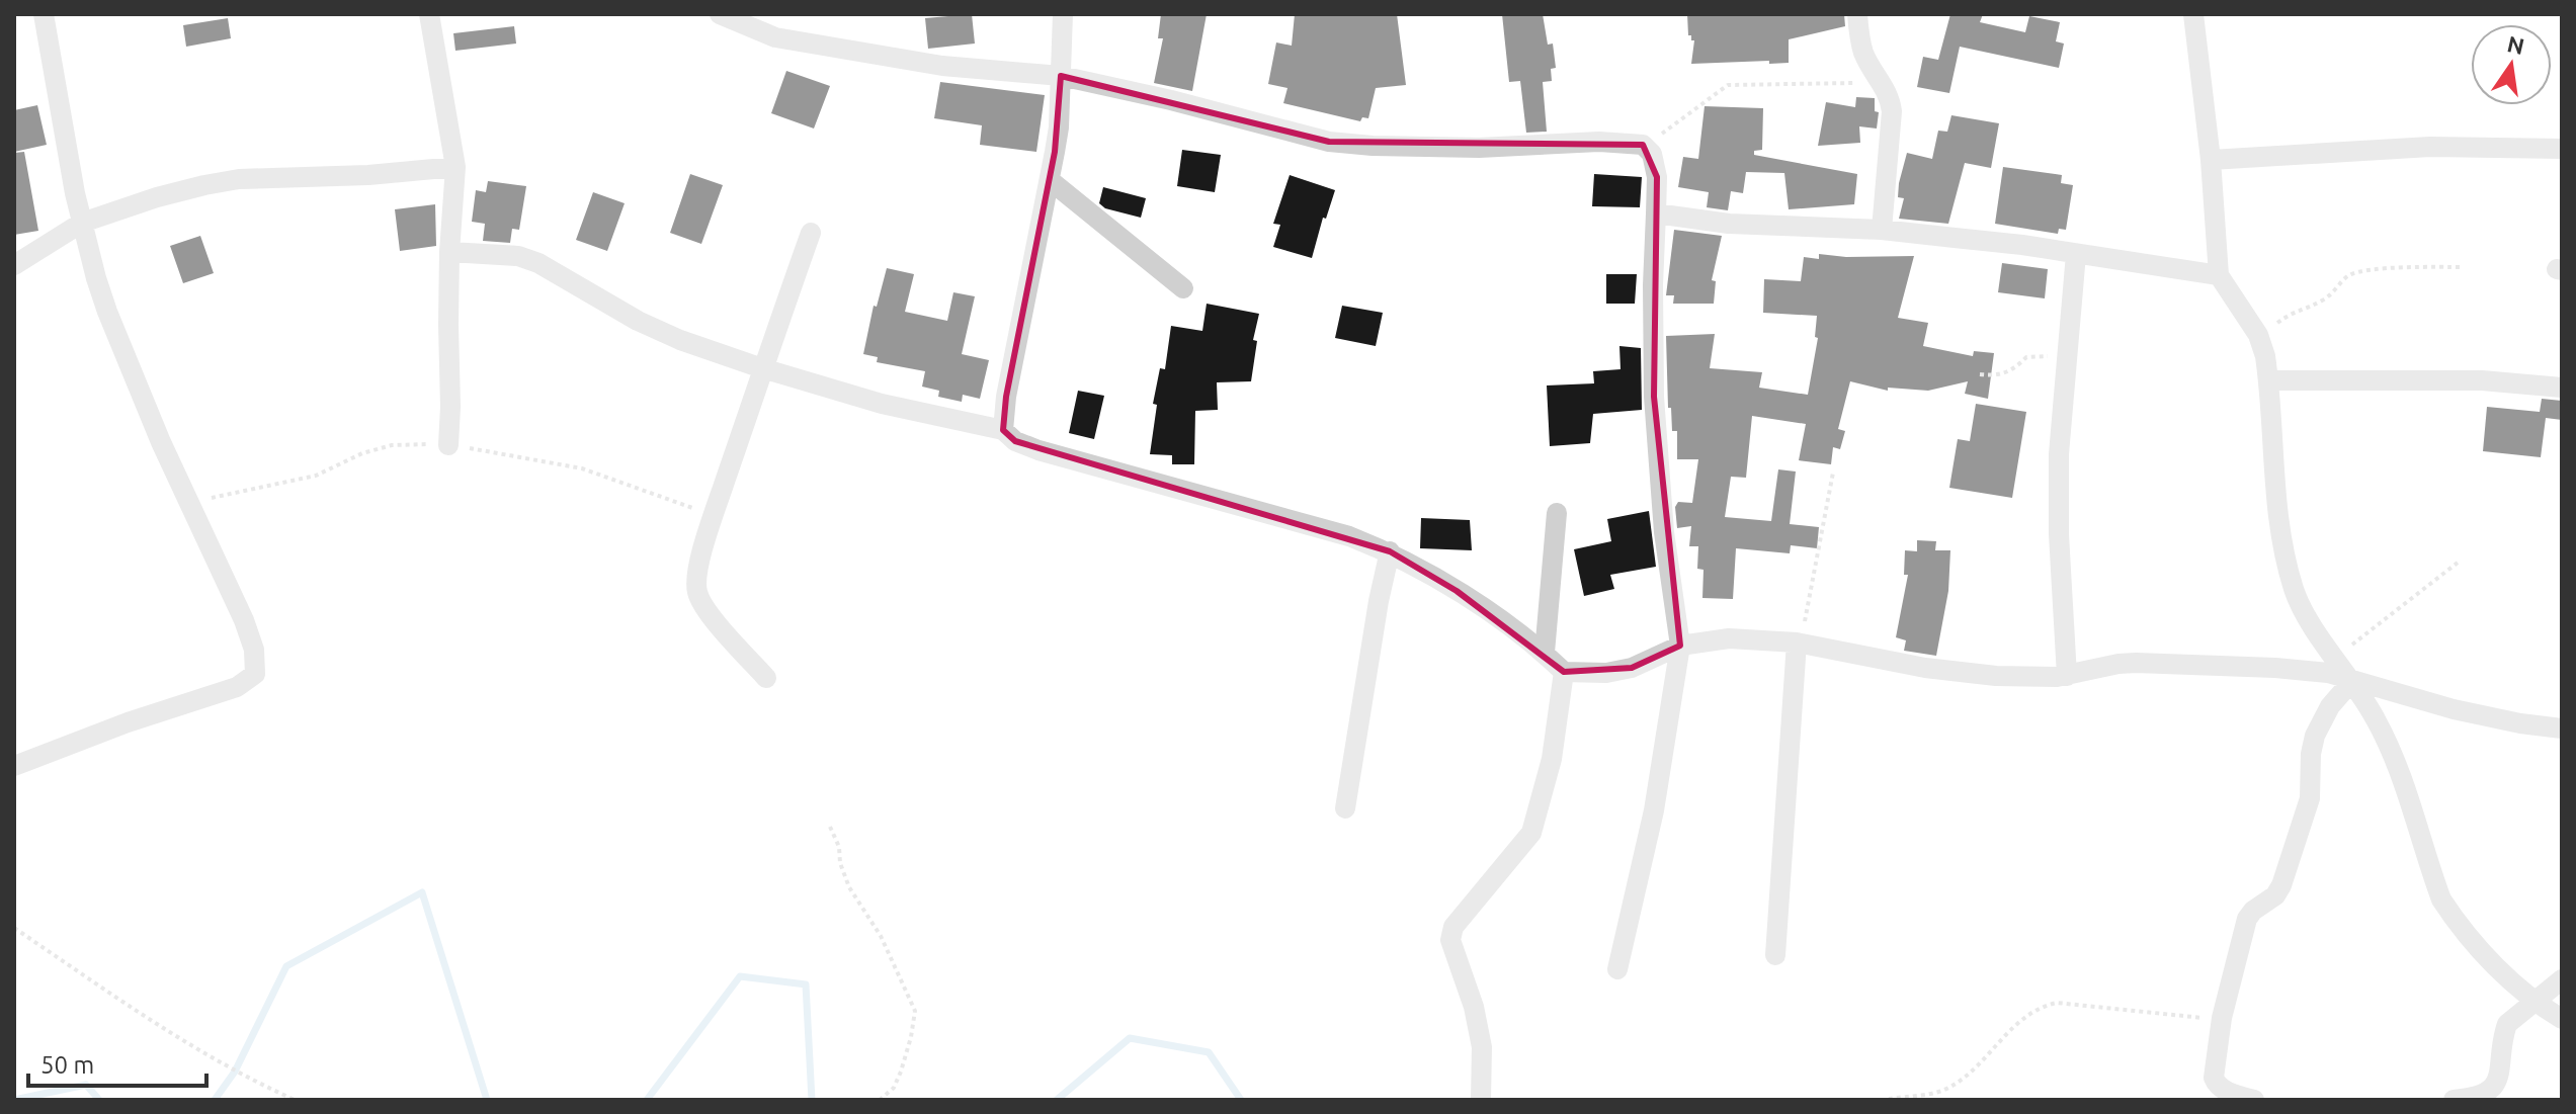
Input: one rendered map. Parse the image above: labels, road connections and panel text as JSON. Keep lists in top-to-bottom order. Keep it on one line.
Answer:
{"scale_bar":"50 m","north":"top"}
